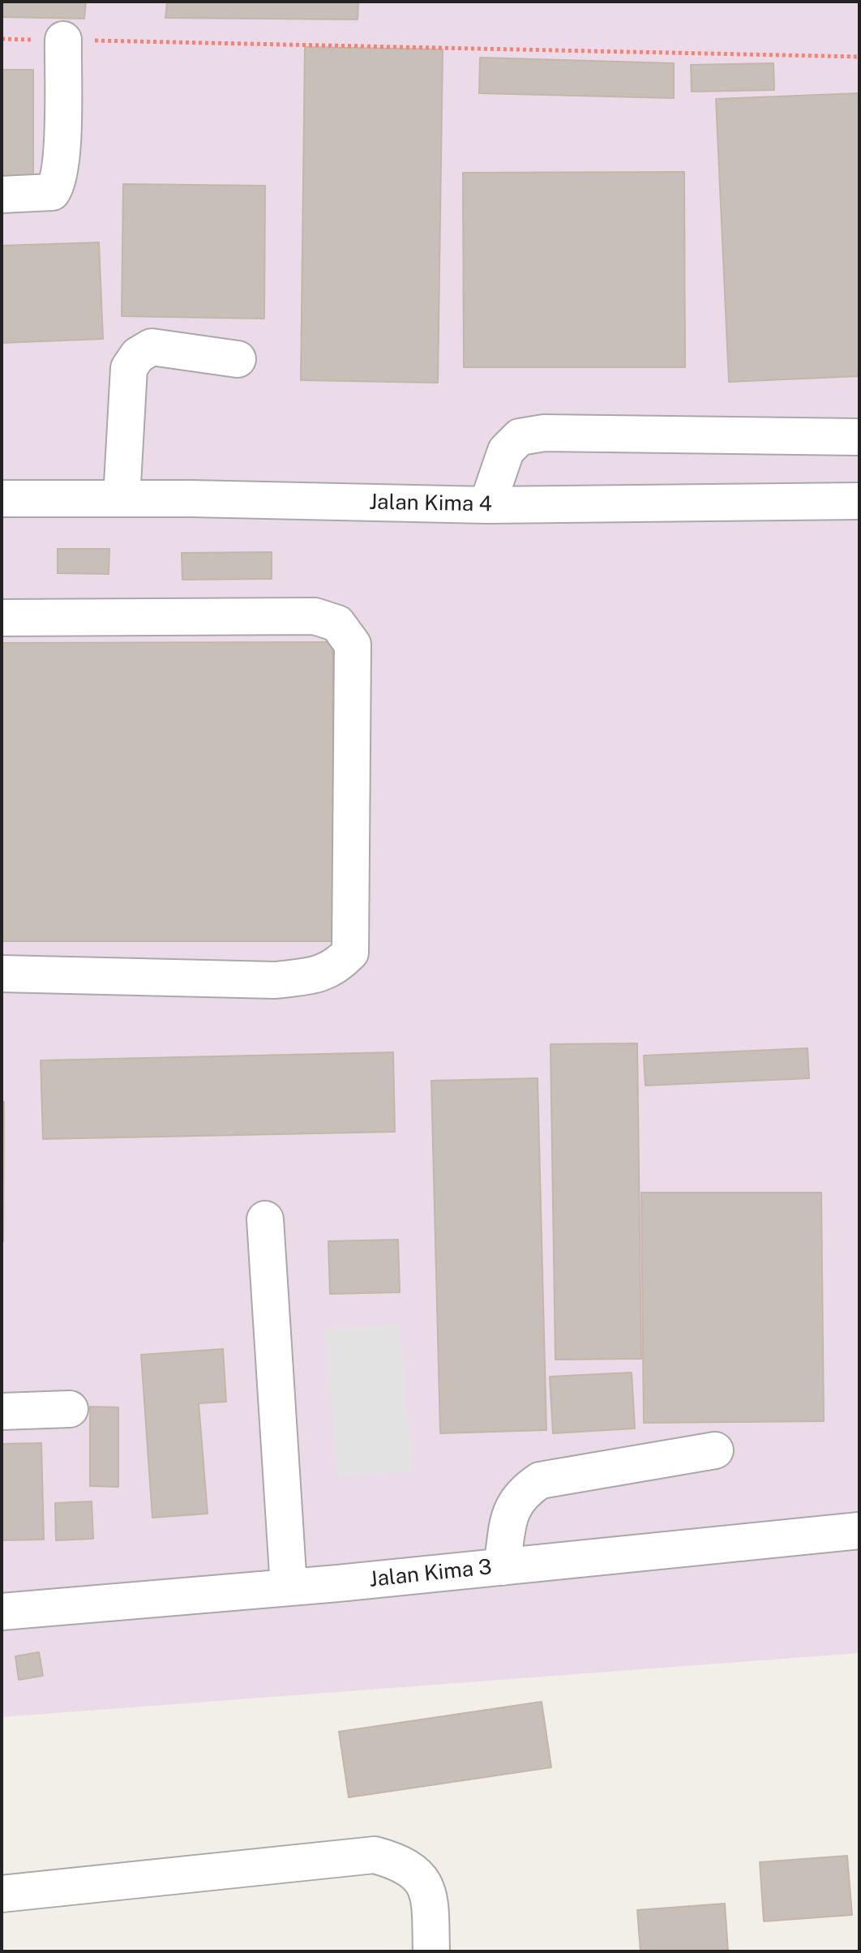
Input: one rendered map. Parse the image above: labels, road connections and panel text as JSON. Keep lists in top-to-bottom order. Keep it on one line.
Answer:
{"streets":{"street":["Jalan Kima 4","Jalan Kima 3"]}}
